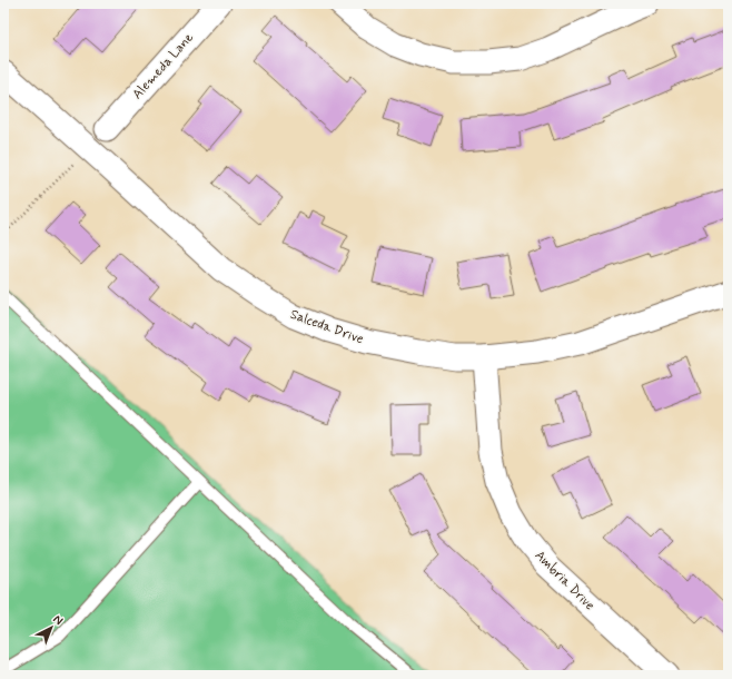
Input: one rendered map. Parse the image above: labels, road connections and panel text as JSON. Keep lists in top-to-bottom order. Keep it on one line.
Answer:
{"streets":{"street":["Alemeda Lane","Salceda Drive","Ambria Drive"]},"crossings":[["Salceda Drive","Ambria Drive"]],"north":"top right"}
